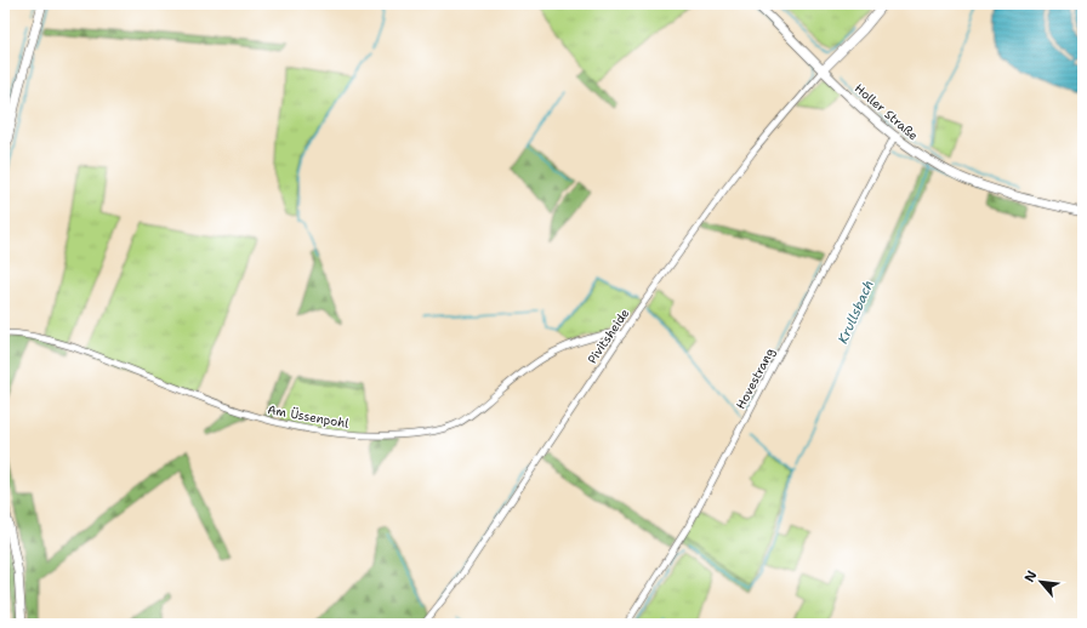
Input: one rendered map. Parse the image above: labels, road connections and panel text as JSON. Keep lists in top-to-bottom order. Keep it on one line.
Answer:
{"streets":{"street":["Holler Straße","Pivitsheide","Hovestrang","Am Üssenpohl"]},"crossings":[["Holler Straße","Pivitsheide"],["Holler Straße","Hovestrang"],["Pivitsheide","Am Üssenpohl"]],"water":["Krullsbach"],"north":"top left"}
